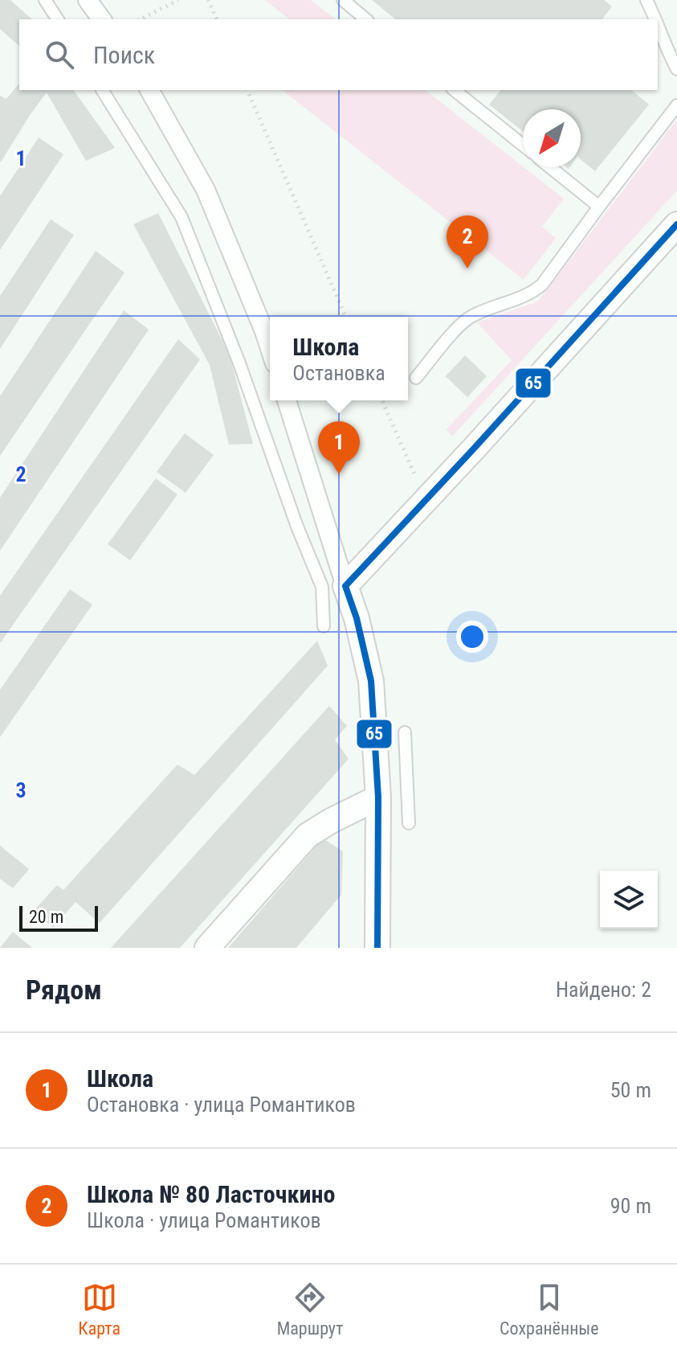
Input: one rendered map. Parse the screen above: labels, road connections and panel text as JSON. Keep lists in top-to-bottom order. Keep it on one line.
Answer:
{"lines":["transit line 65"],"scale_bar":"20 m","north":"bottom left","page":{"search":"Поиск","pins":["2","1"],"popup":["Школа","Остановка"],"scale":"20 m","heading":["Рядом","Найдено: 2"],"list":[{"mark":"1","name":"Школа","note":"Остановка · улица Романтиков","value":"50 m"},{"mark":"2","name":"Школа № 80 Ласточкино","note":"Школа · улица Романтиков","value":"90 m"}],"nav":["Карта","Маршрут","Сохранённые"]},"grid":{"rows":["1","2","3"]}}
